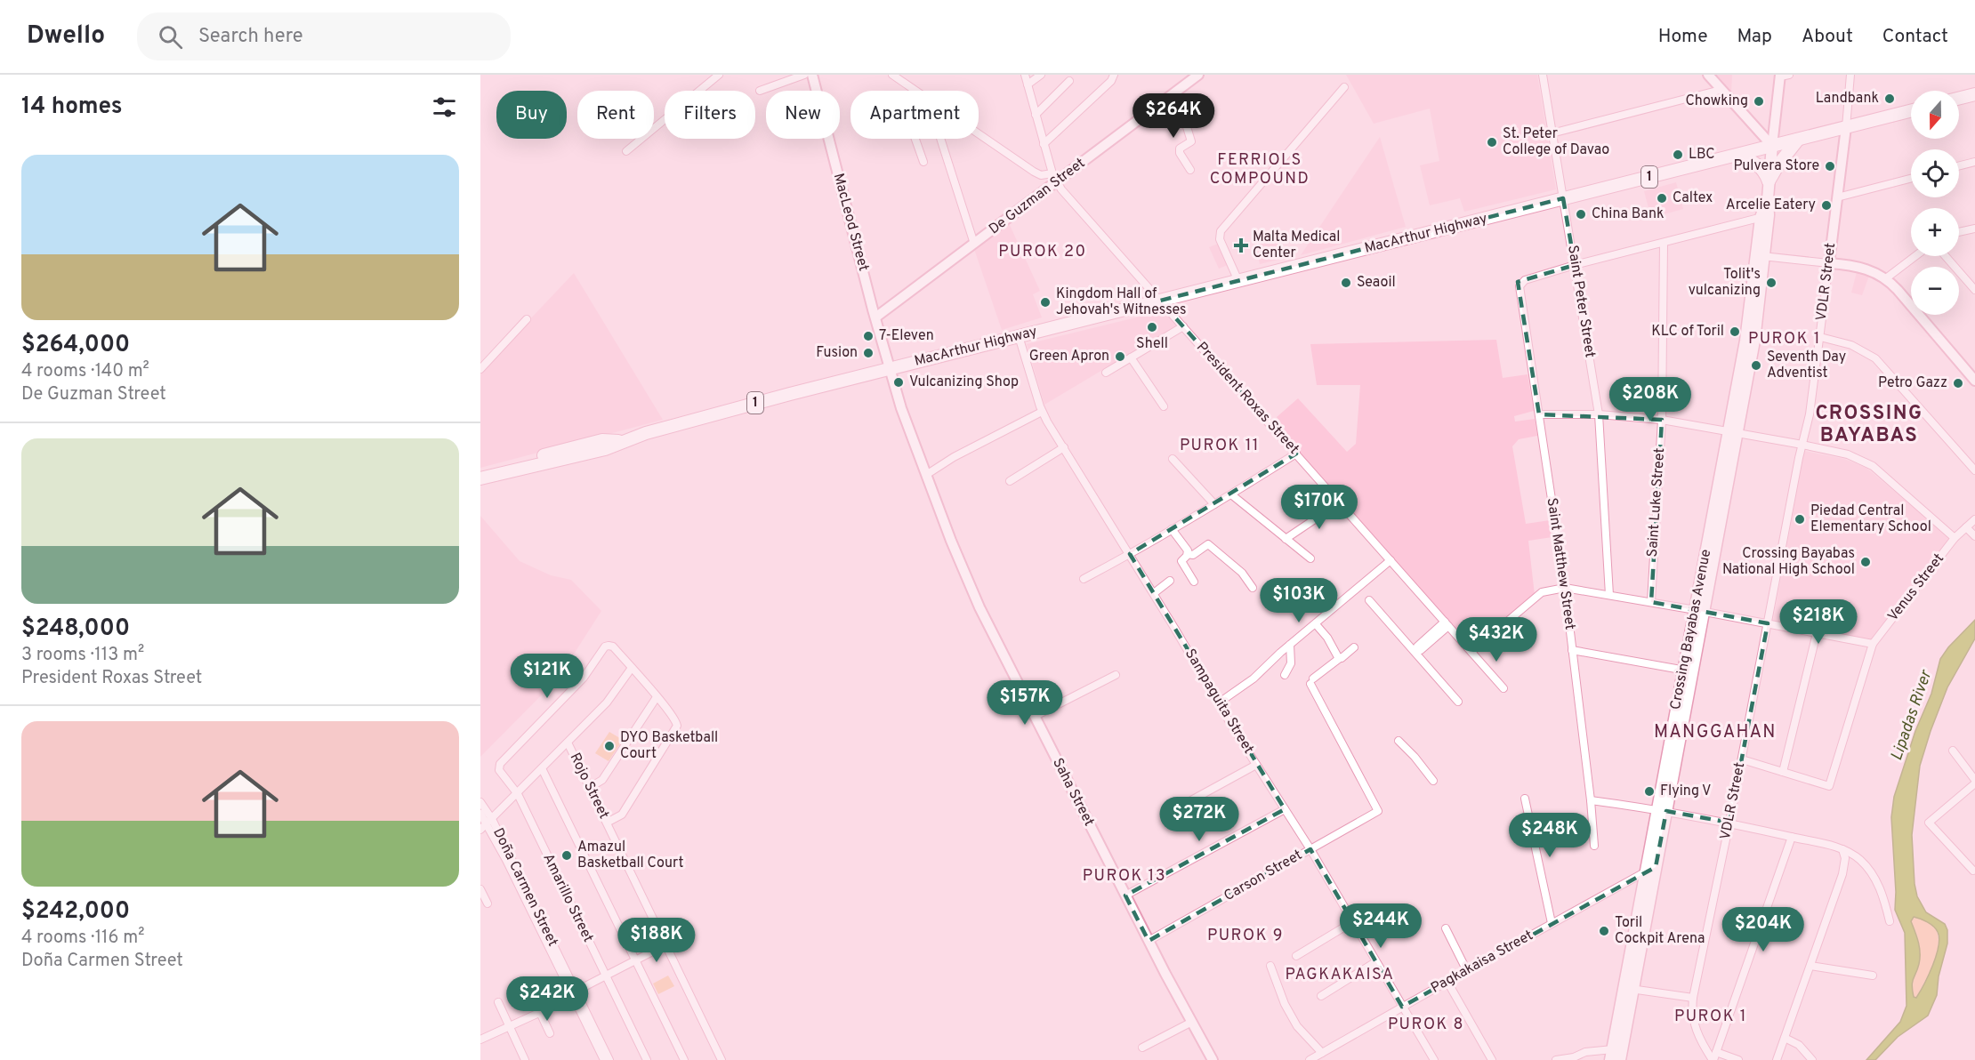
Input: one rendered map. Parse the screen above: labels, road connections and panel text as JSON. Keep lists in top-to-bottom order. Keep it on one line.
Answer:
{"streets":{"highway":["1","MacArthur Highway"],"main road":["Crossing Bayabas Avenue"],"street":["De Guzman Street","MacLeod Street","VDLR Street","Saint Peter Street","President Roxas Street","Saint Luke Street","Saint Matthew Street","Venus Street","Sampaguita Street","Rojo Street","Saha Street","Carson Street","Doña Carmen Street","Amarillo Street","Pagkakaisa Street"]},"crossings":[["De Guzman Street","MacLeod Street"],["De Guzman Street","President Roxas Street"],["MacLeod Street","MacArthur Highway"],["MacLeod Street","Saha Street"],["MacArthur Highway","VDLR Street"],["MacArthur Highway","Saint Peter Street"],["MacArthur Highway","President Roxas Street"],["MacArthur Highway","Crossing Bayabas Avenue"],["MacArthur Highway","Sampaguita Street"],["MacArthur Highway","Saha Street"],["Saint Peter Street","Saint Matthew Street"],["Crossing Bayabas Avenue","Pagkakaisa Street"],["Sampaguita Street","Carson Street"],["Sampaguita Street","Pagkakaisa Street"],["Saha Street","Carson Street"]],"districts":["FERRIOLS COMPOUND","PUROK 20","PUROK 1","CROSSING BAYABAS","PUROK 11","MANGGAHAN","PUROK 13","PUROK 9","PAGKAKAISA","PUROK 1","PUROK 8"],"water":["Lipadas River"],"places":{"other":["Landbank","Chowking","St. Peter College of Davao","LBC","Pulvera Store","Caltex","Arcelie Eatery","China Bank","Seaoil","Tolit's vulcanizing","Kingdom Hall of Jehovah's Witnesses","Shell","KLC of Toril","7-Eleven","Fusion","Green Apron","Seventh Day Adventist","Vulcanizing Shop","Petro Gazz","Piedad Central Elementary School","Crossing Bayabas National High School","DYO Basketball Court","Flying V","Amazul Basketball Court","Toril Cockpit Arena"],"health":["Malta Medical Center"]},"north":"bottom","page":{"header":"Dwello","search":"Search here","nav":["Home","Map","About","Contact"],"heading":"14 homes","map_buttons":["+","−"],"chip":["Buy","Rent","Filters","New","Apartment"],"price":["$264K","$208K","$170K","$103K","$218K","$432K","$121K","$157K","$272K","$248K","$244K","$204K","$188K","$242K"],"list":[{"name":"$264,000","note":"4 rooms · 140 m² · De Guzman Street"},{"name":"$248,000","note":"3 rooms · 113 m² · President Roxas Street"},{"name":"$242,000","note":"4 rooms · 116 m² · Doña Carmen Street"}]}}
